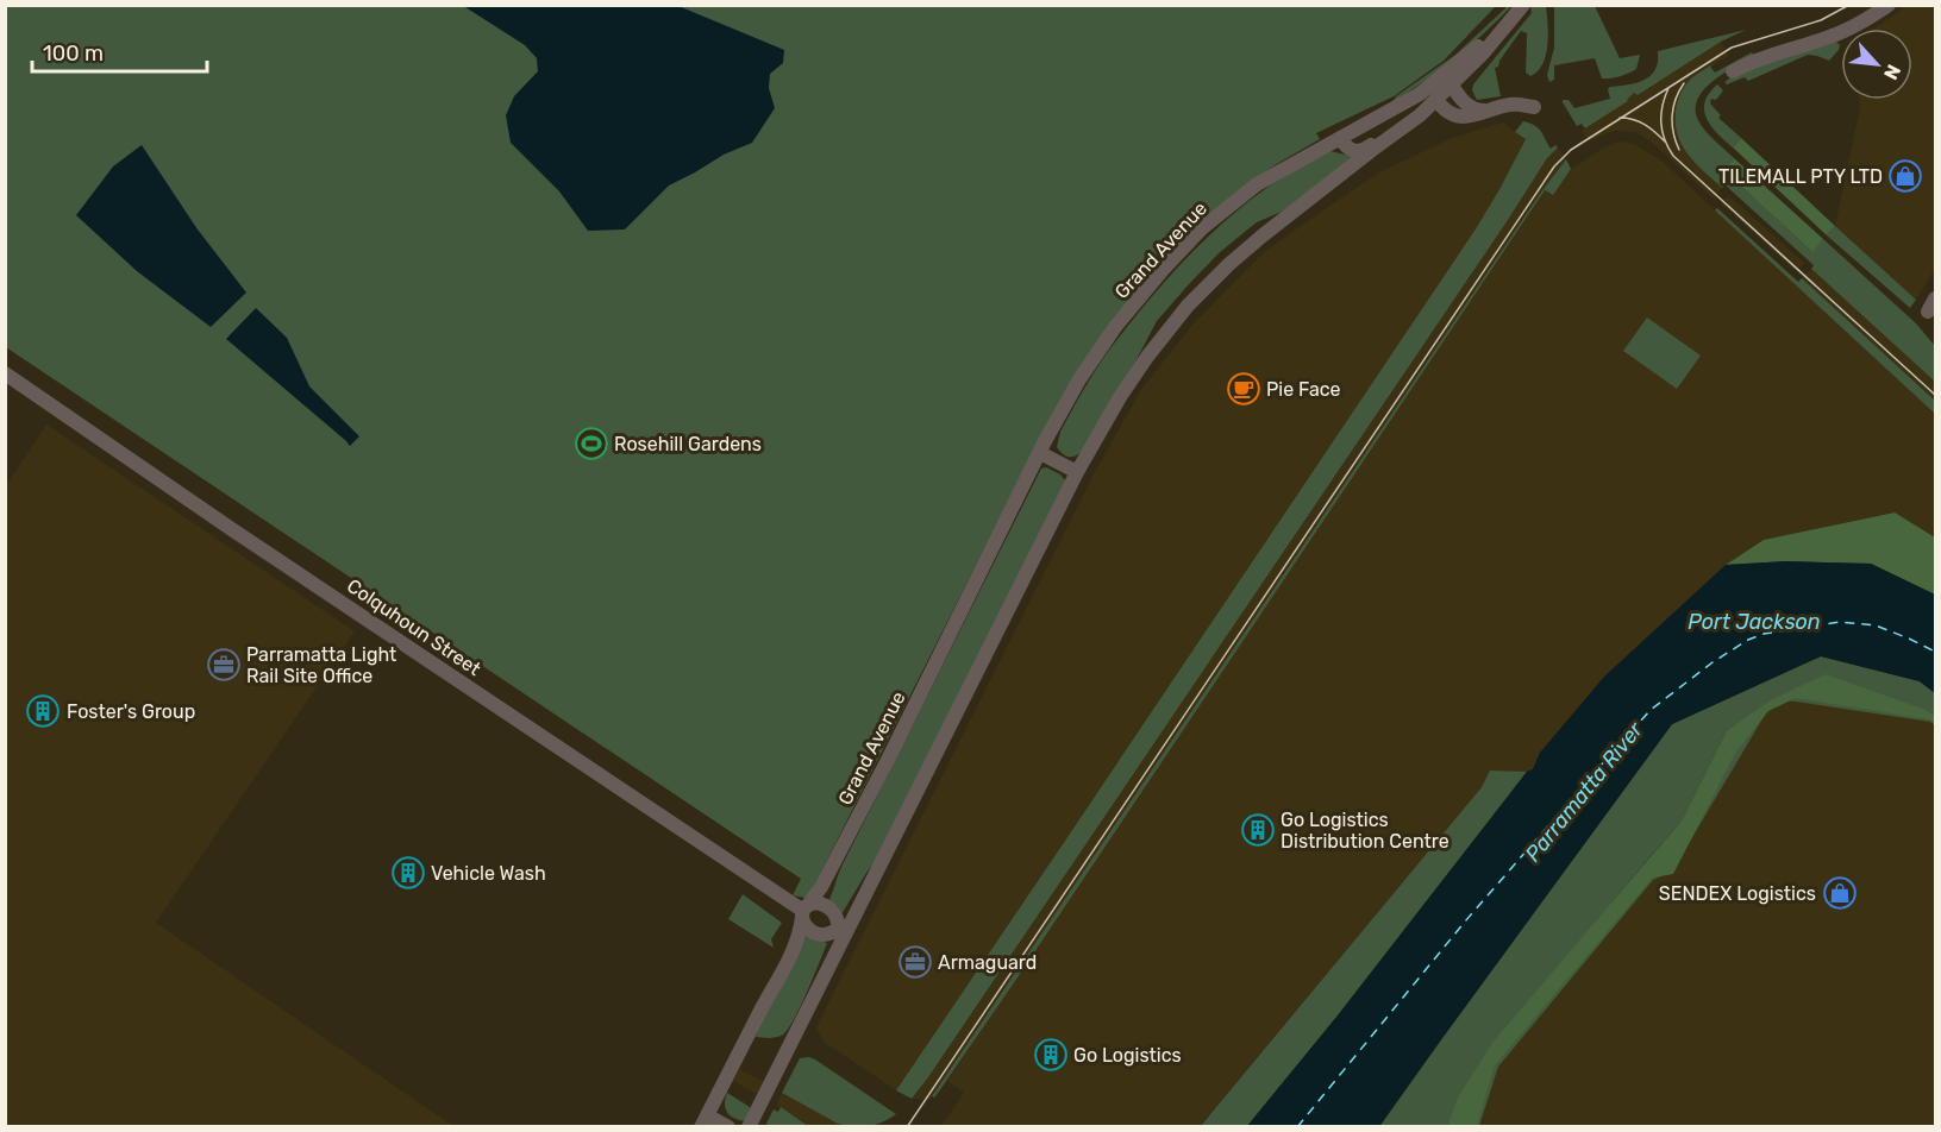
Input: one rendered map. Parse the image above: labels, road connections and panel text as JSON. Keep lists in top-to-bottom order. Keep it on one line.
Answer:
{"streets":{"street":["Grand Avenue","Colquhoun Street"]},"crossings":[["Grand Avenue","Colquhoun Street"]],"water":["Port Jackson","Parramatta River"],"places":{"shop":["TILEMALL PTY LTD","SENDEX Logistics"],"cafe":["Pie Face"],"sports":["Rosehill Gardens"],"office":["Parramatta Light Rail Site Office","Armaguard"],"building":["Foster's Group","Go Logistics Distribution Centre","Vehicle Wash","Go Logistics"]},"scale_bar":"100 m","north":"bottom right"}
